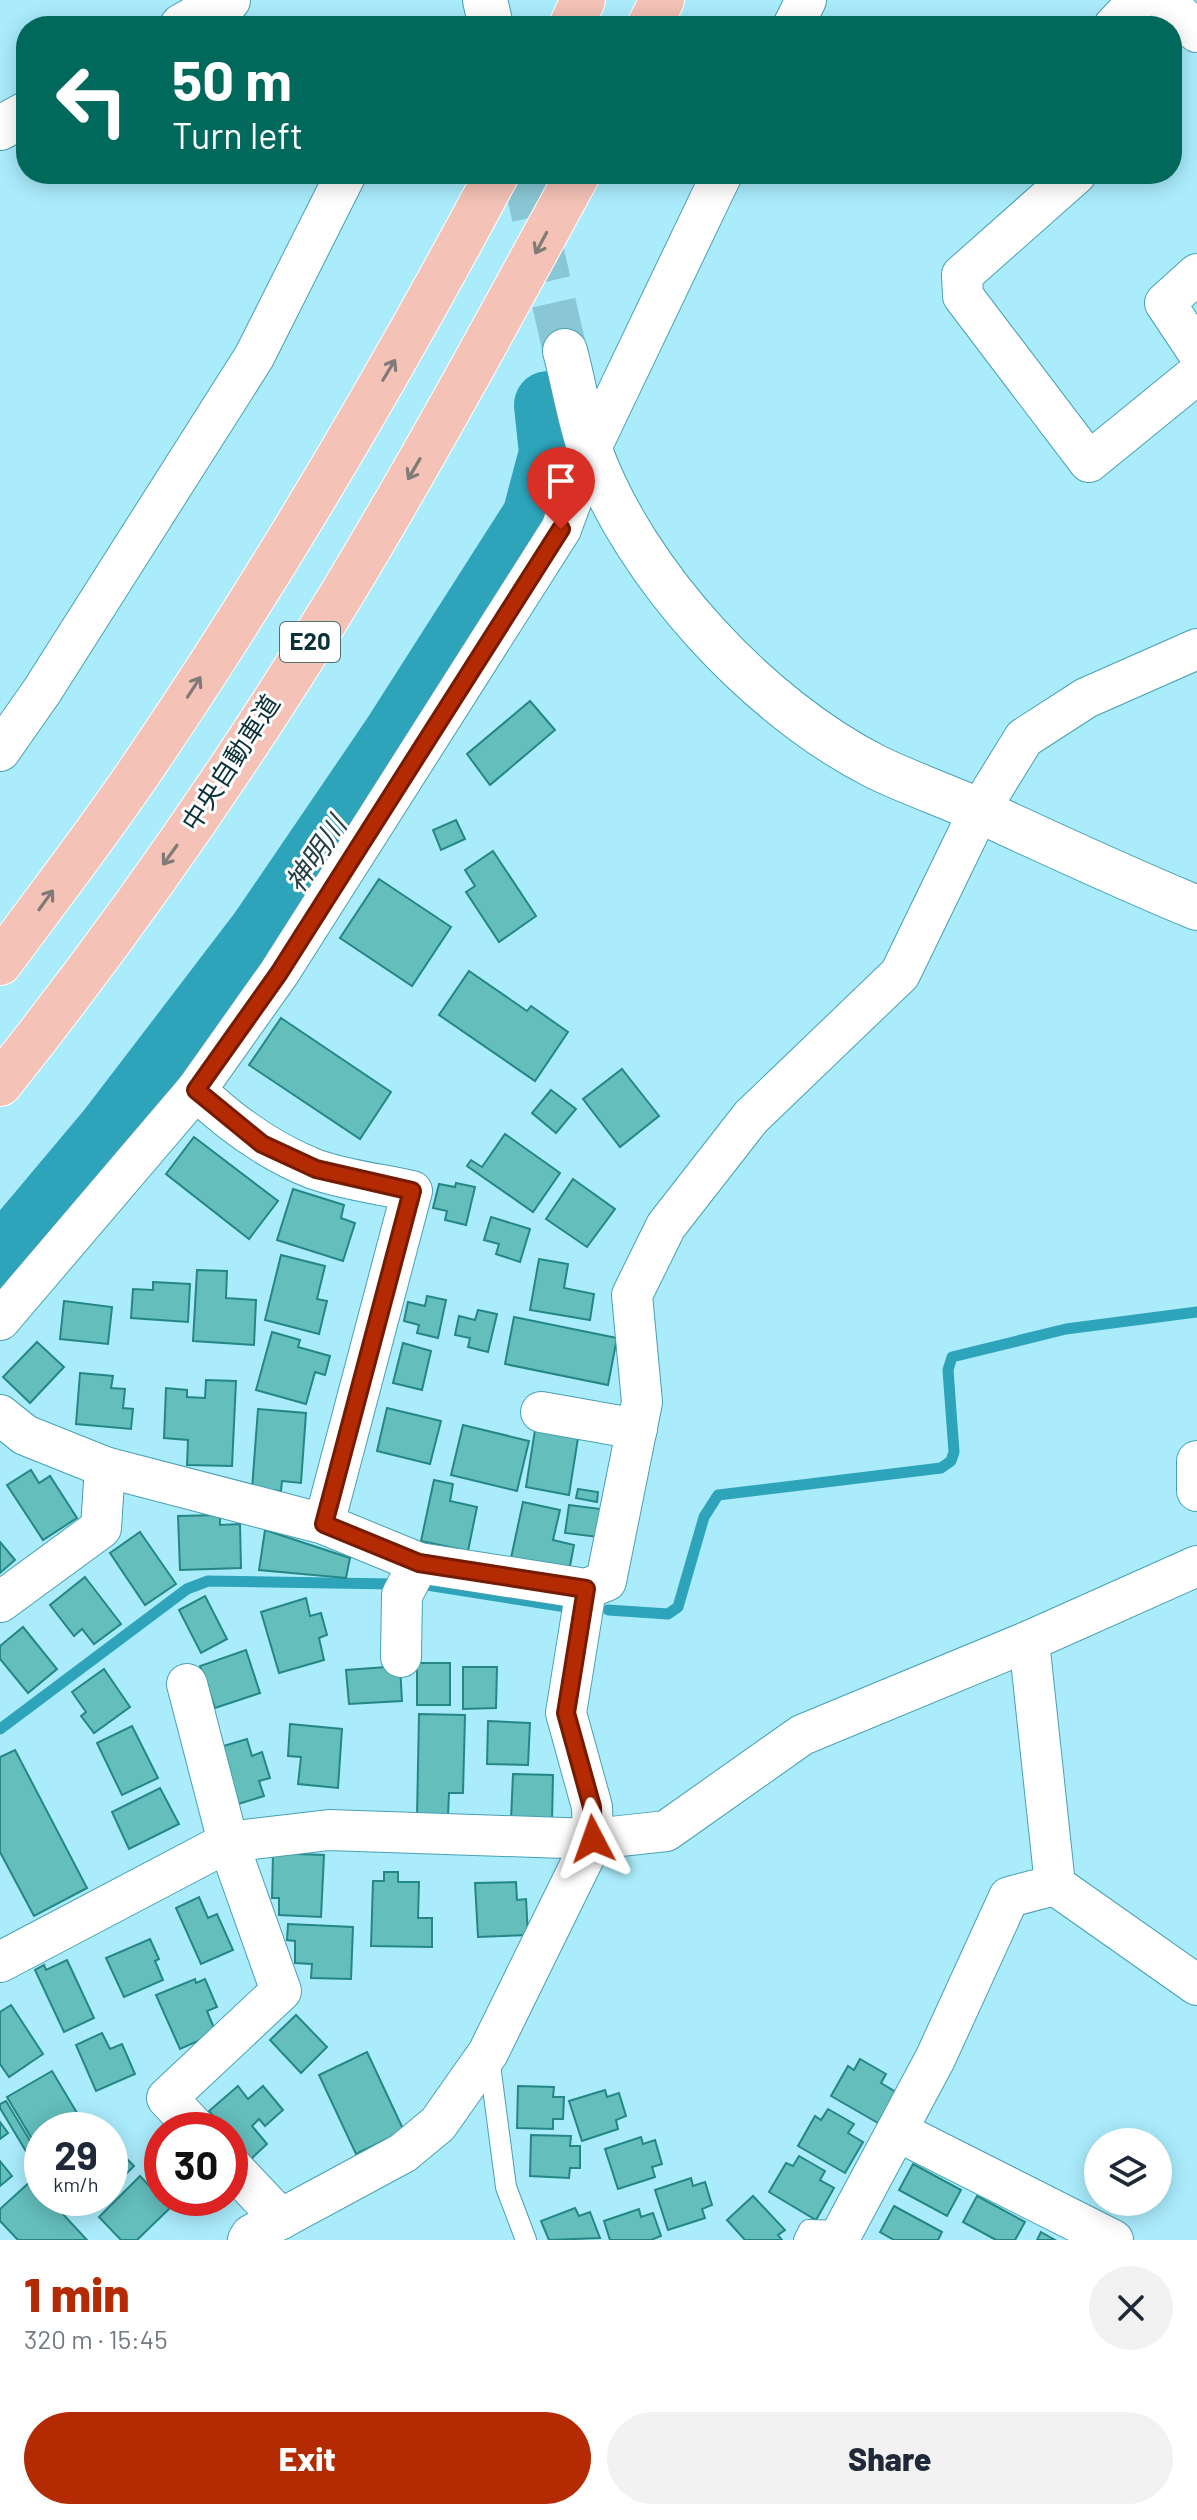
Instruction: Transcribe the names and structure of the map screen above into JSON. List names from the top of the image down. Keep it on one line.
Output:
{"streets":{"highway":["E20","中央自動車道"]},"water":["神明川"],"page":{"turn":["50 m","Turn left"],"speed":"29 km/h","limit":"30","heading":["1 min","320 m · 15:45"],"buttons":["Exit","Share"]}}
